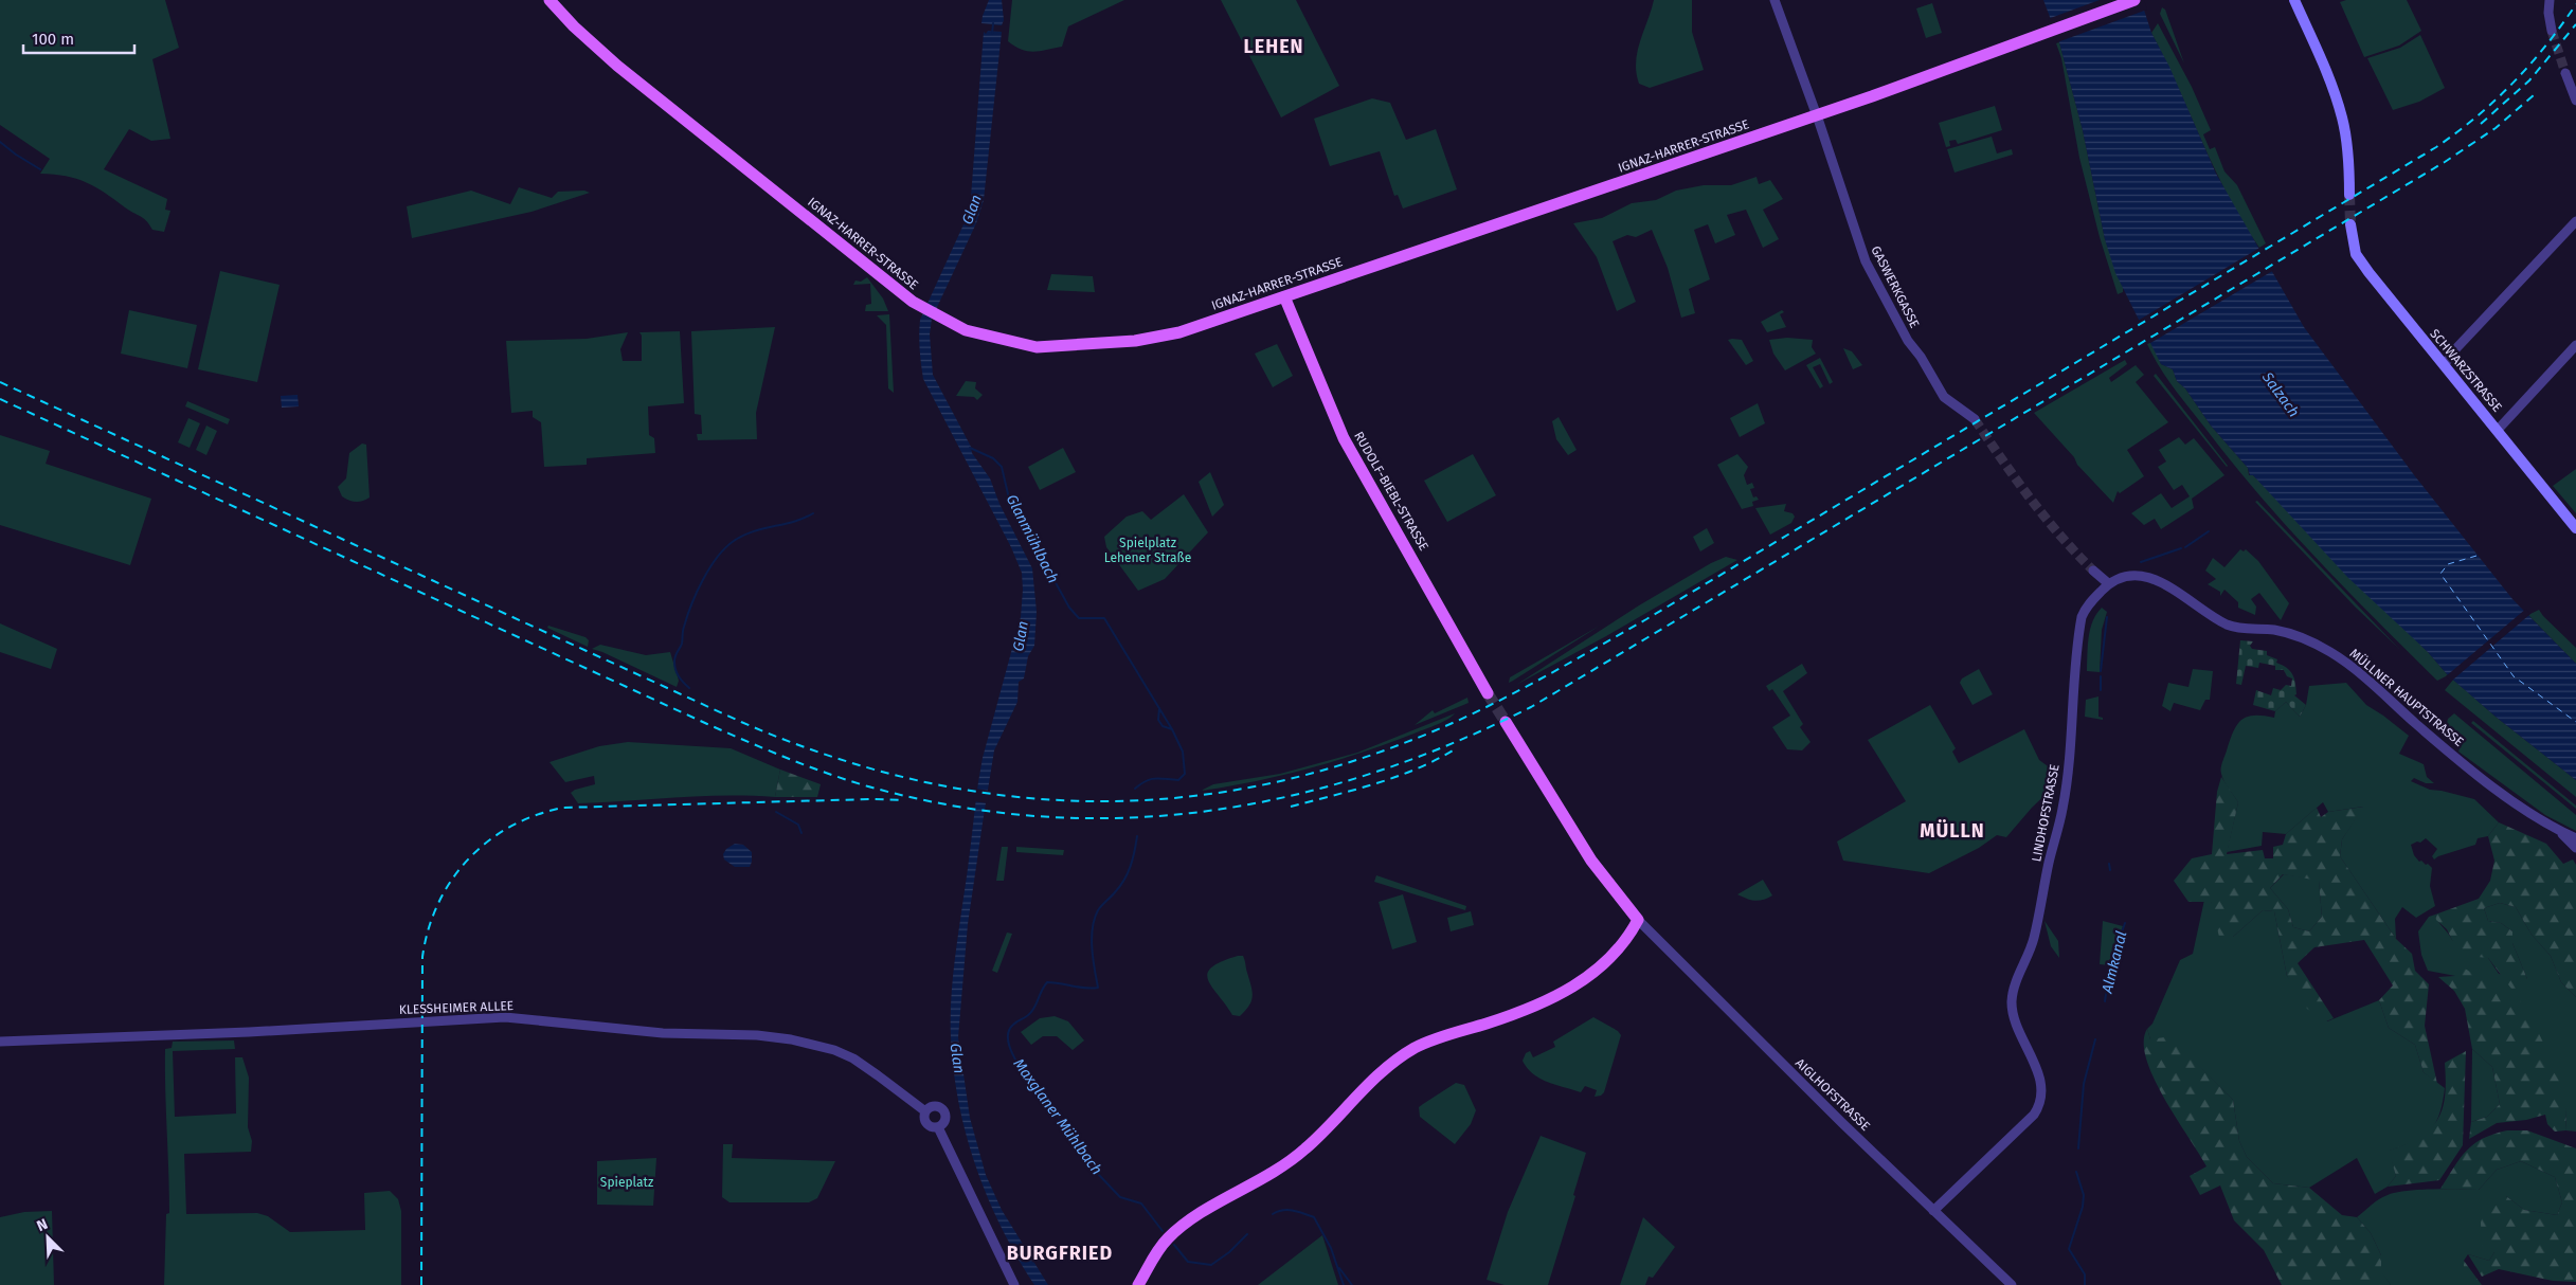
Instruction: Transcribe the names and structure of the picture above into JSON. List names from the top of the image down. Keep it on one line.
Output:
{"streets":{"main road":["IGNAZ-HARRER-STRASSE","SCHWARZSTRASSE","RUDOLF-BIEBL-STRASSE"],"street":["GASWERKGASSE","MÜLLNER HAUPTSTRASSE","LINDHOFSTRASSE","KLESSHEIMER ALLEE","AIGLHOFSTRASSE"]},"crossings":[["IGNAZ-HARRER-STRASSE","GASWERKGASSE"],["IGNAZ-HARRER-STRASSE","RUDOLF-BIEBL-STRASSE"],["MÜLLNER HAUPTSTRASSE","LINDHOFSTRASSE"],["LINDHOFSTRASSE","AIGLHOFSTRASSE"]],"districts":["LEHEN","MÜLLN","BURGFRIED"],"water":["Glan","Salzach","Glanmühlbach","Almkanal","Maxglaner Mühlbach"],"parks":["Spielplatz Lehener Straße","Spieplatz"],"scale_bar":"100 m","north":"top left"}
